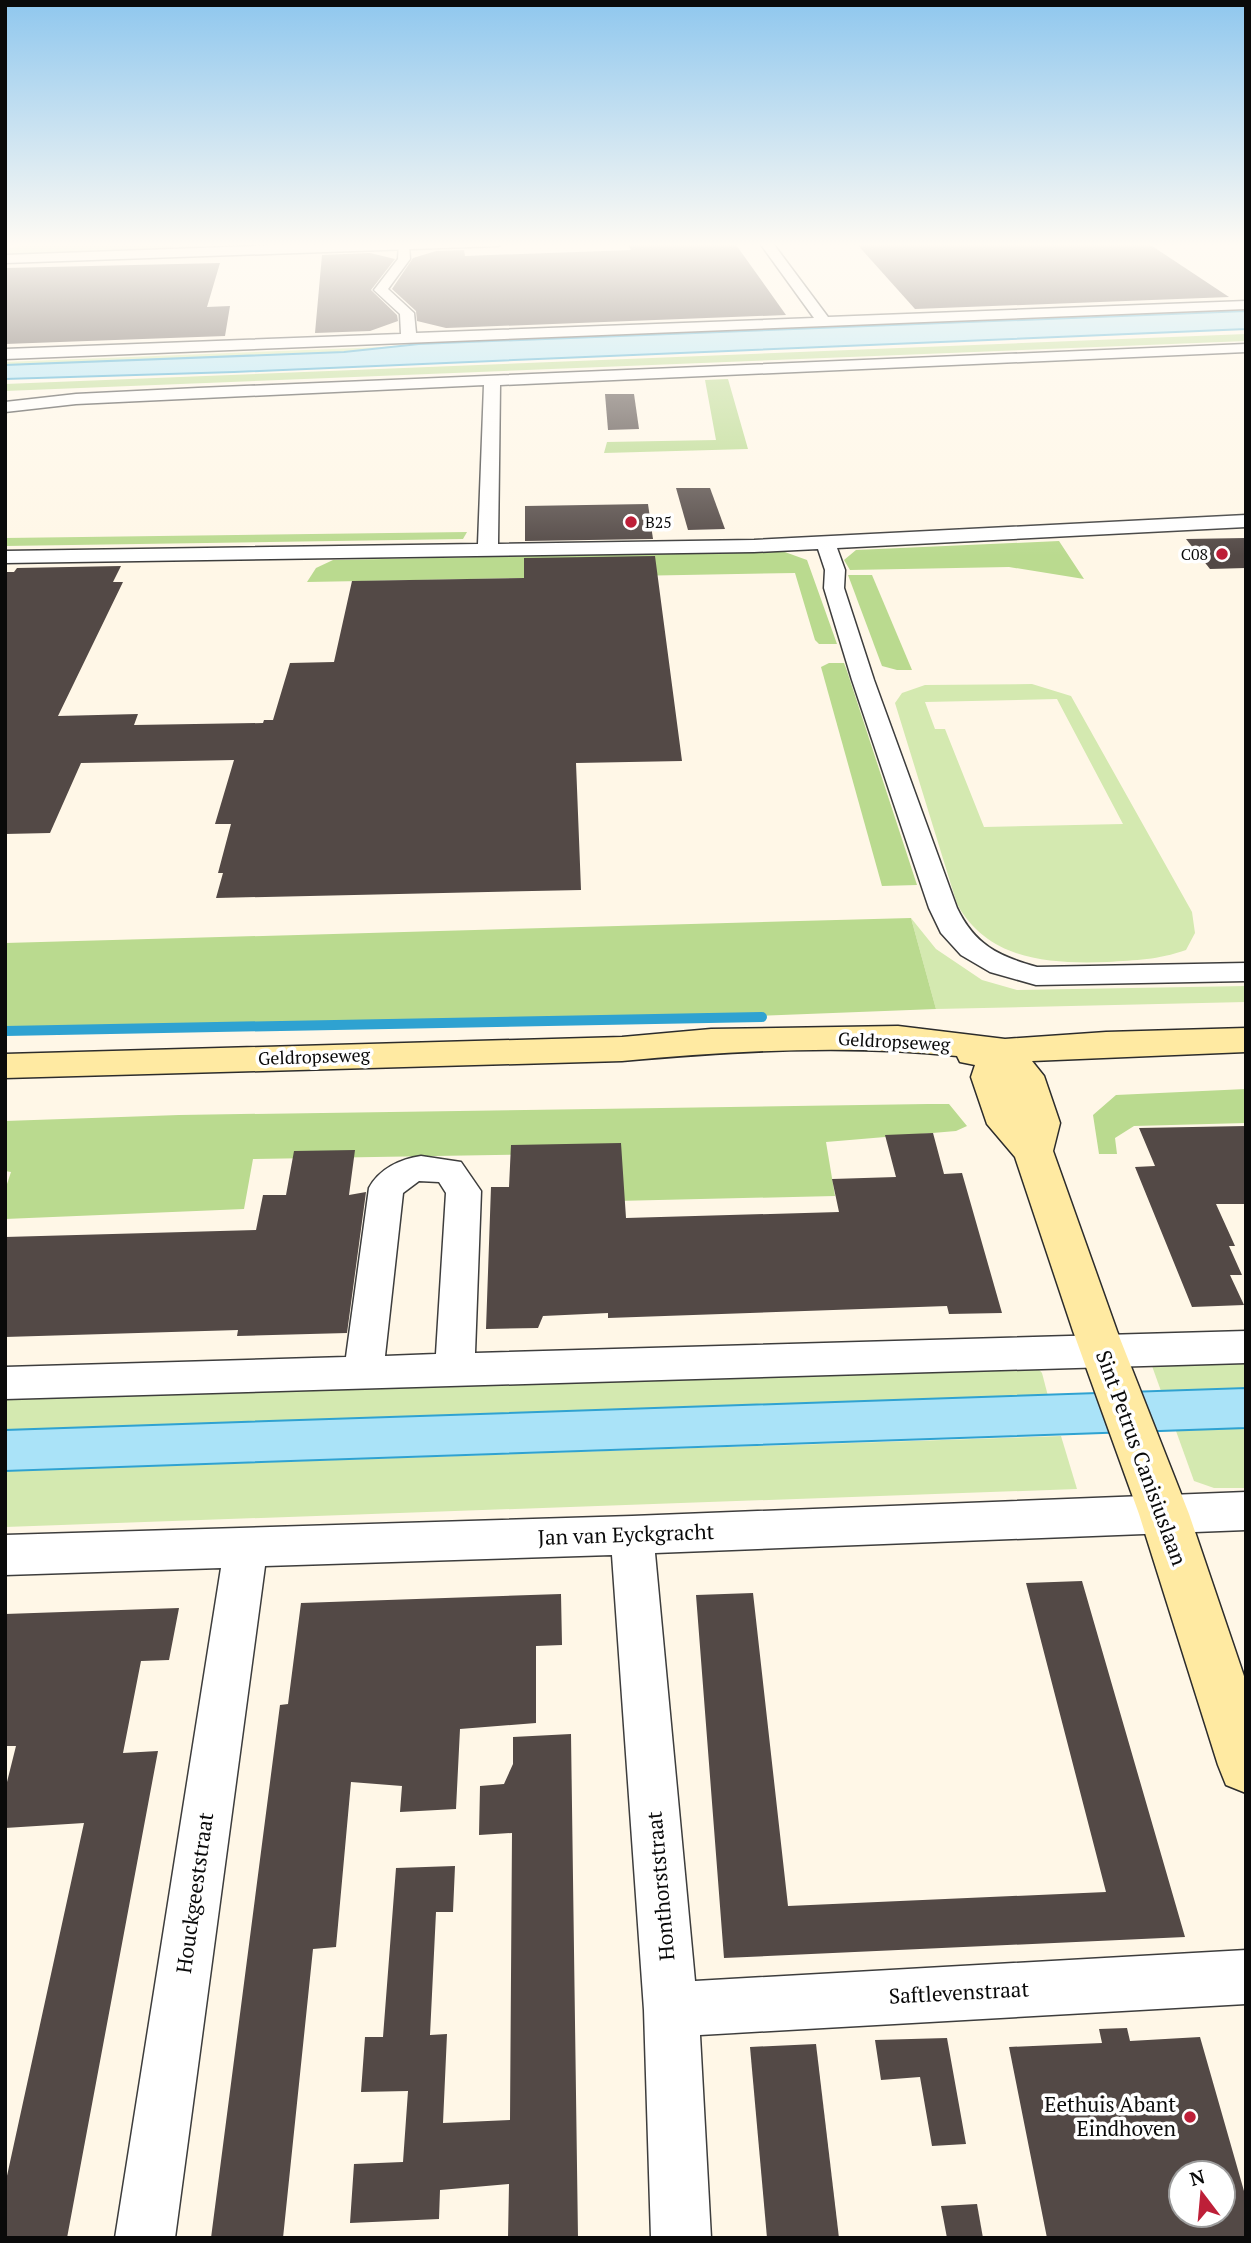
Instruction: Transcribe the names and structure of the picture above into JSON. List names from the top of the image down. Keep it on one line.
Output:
{"streets":{"main road":["Geldropseweg","Sint Petrus Canisiuslaan"],"street":["Jan van Eyckgracht","Honthorststraat","Houckgeeststraat","Saftlevenstraat"]},"crossings":[["Geldropseweg","Sint Petrus Canisiuslaan"],["Sint Petrus Canisiuslaan","Jan van Eyckgracht"],["Jan van Eyckgracht","Honthorststraat"],["Jan van Eyckgracht","Houckgeeststraat"],["Honthorststraat","Saftlevenstraat"]],"places":["B25","C08","Eethuis Abant Eindhoven"],"north":"top"}
